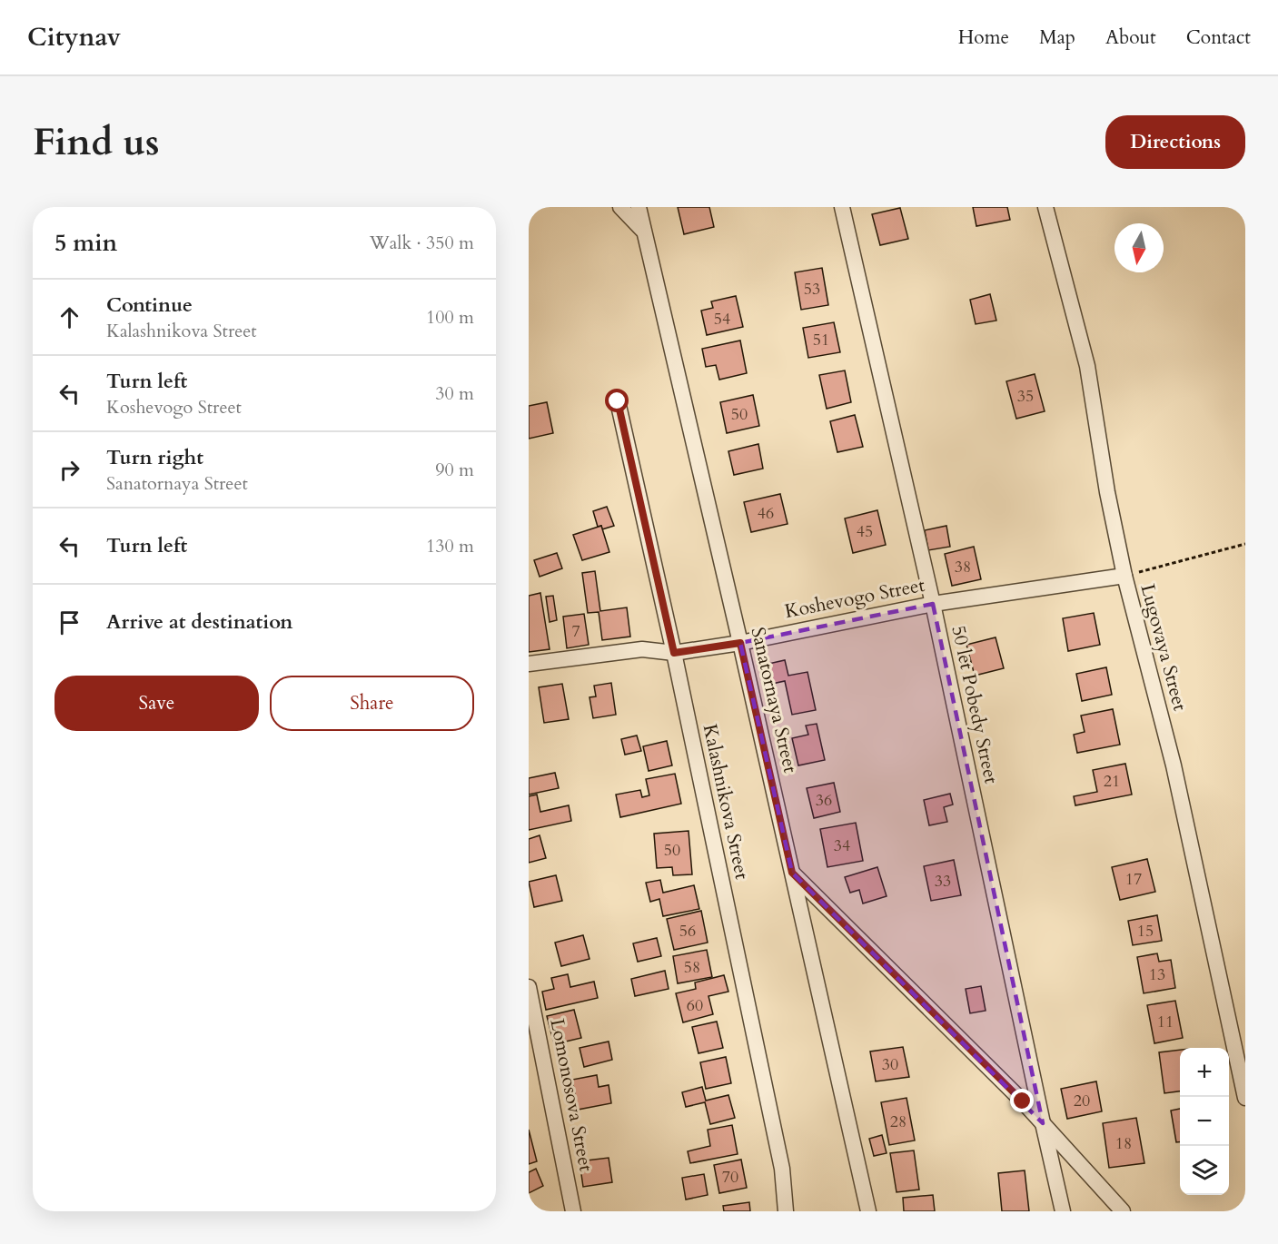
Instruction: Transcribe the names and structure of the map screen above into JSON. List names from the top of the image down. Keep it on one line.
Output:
{"streets":{"street":["Koshevogo Street","Lugovaya Street","Sanatornaya Street","50 let Pobedy Street","Kalashnikova Street","Lomonosova Street"]},"crossings":[["Koshevogo Street","Lugovaya Street"],["Koshevogo Street","Sanatornaya Street"],["Koshevogo Street","50 let Pobedy Street"],["Koshevogo Street","Kalashnikova Street"]],"house_numbers":["53","54","51","35","50","46","45","38","7","21","36","34","50","17","33","56","15","58","13","60","11","30","20","28","18","70"],"north":"bottom","page":{"header":"Citynav","nav":["Home","Map","About","Contact"],"buttons":["Directions",["Save","Share"]],"title":"Find us","heading":["5 min","Walk · 350 m"],"list":[["Continue","Kalashnikova Street","100 m"],["Turn left","Koshevogo Street","30 m"],["Turn right","Sanatornaya Street","90 m"],["Turn left","130 m"],"Arrive at destination"],"map_buttons":["+","−"]}}
